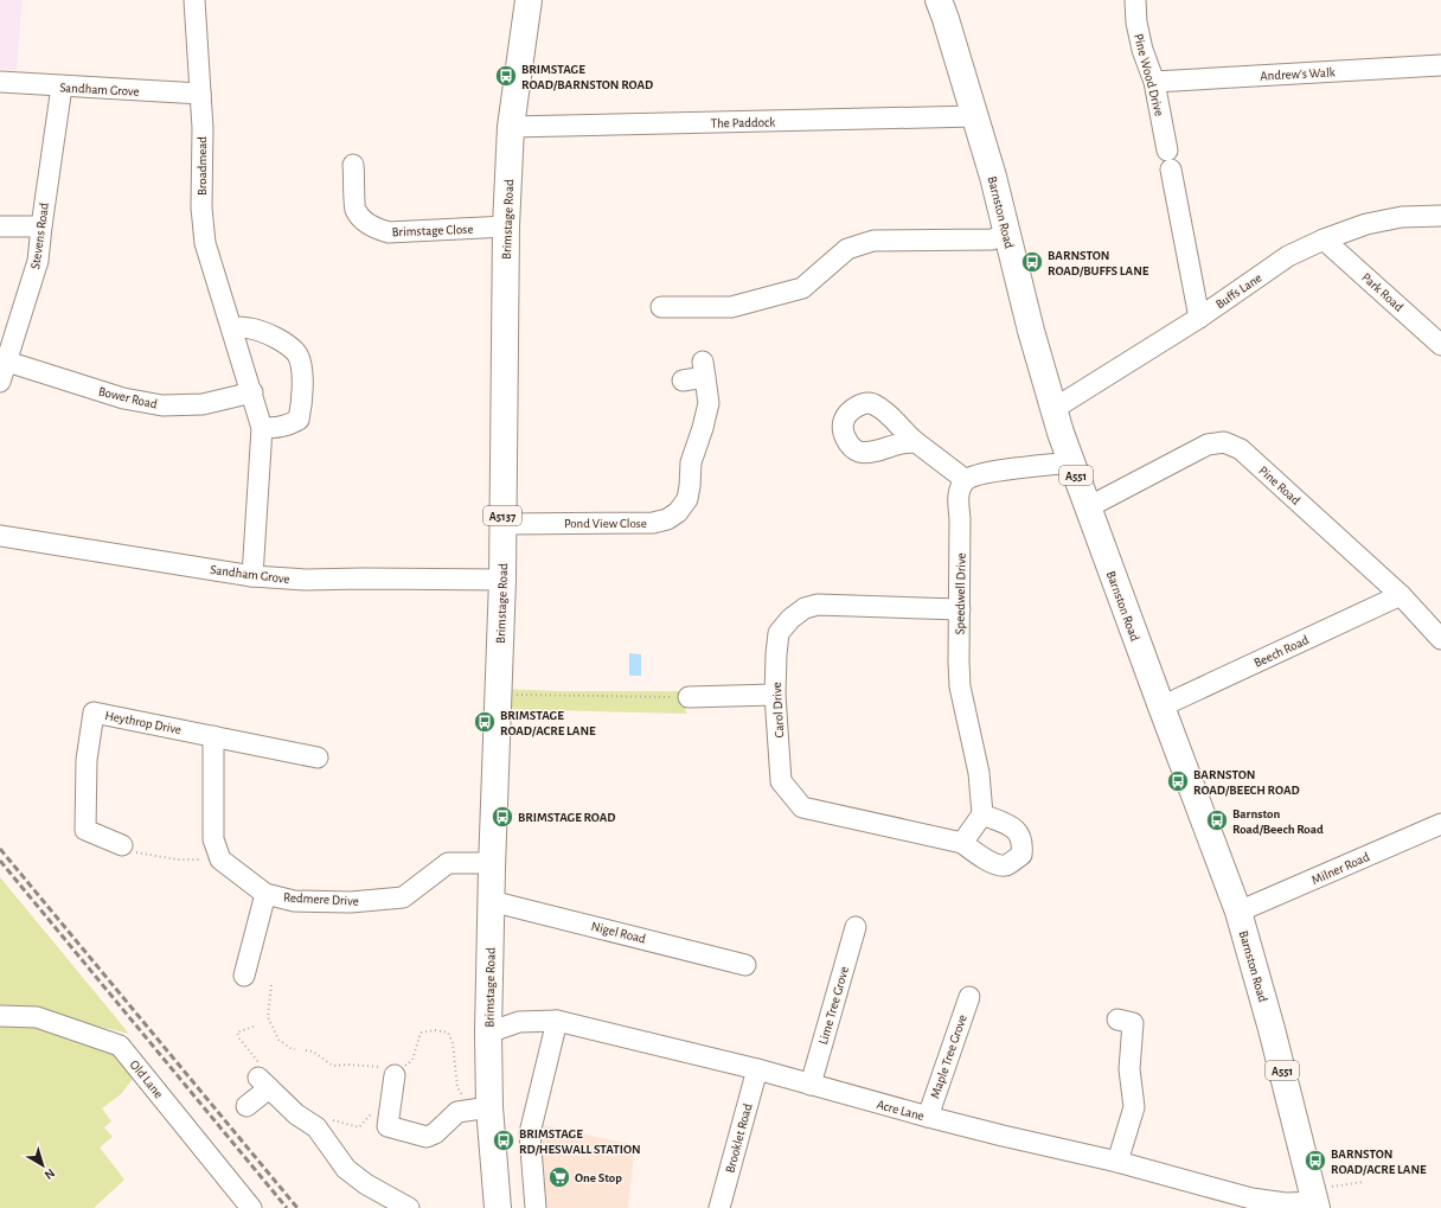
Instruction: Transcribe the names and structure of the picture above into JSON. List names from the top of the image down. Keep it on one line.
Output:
{"streets":{"main road":["Barnston Road","Brimstage Road","A551","A5137"],"street":["Andrew's Walk","Pine Wood Drive","Sandham Grove","The Paddock","Broadmead","Brimstage Close","Stevens Road","Buffs Lane","Park Road","Bower Road","Pine Road","Pond View Close","Speedwell Drive","Beech Road","Carol Drive","Heythrop Drive","Milner Road","Redmere Drive","Nigel Road","Lime Tree Grove","Maple Tree Grove","Old Lane","Acre Lane","Brooklet Road"]},"crossings":[["Andrew's Walk","Pine Wood Drive"],["Pine Wood Drive","Buffs Lane"],["Sandham Grove","Broadmead"],["Sandham Grove","Brimstage Road"],["Sandham Grove","Stevens Road"],["The Paddock","Barnston Road"],["The Paddock","Brimstage Road"],["Broadmead","Bower Road"],["Barnston Road","Buffs Lane"],["Barnston Road","Pine Road"],["Barnston Road","Beech Road"],["Barnston Road","Milner Road"],["Barnston Road","Acre Lane"],["Brimstage Road","Brimstage Close"],["Brimstage Road","Pond View Close"],["Brimstage Road","Redmere Drive"],["Brimstage Road","Nigel Road"],["Brimstage Road","Acre Lane"],["Stevens Road","Bower Road"],["Buffs Lane","Park Road"],["Pine Road","Beech Road"],["Speedwell Drive","Carol Drive"],["Lime Tree Grove","Acre Lane"],["Maple Tree Grove","Acre Lane"],["Acre Lane","Brooklet Road"]],"places":{"bus stop":["BRIMSTAGE ROAD/BARNSTON ROAD","BARNSTON ROAD/BUFFS LANE","BRIMSTAGE ROAD/ACRE LANE","BARNSTON ROAD/BEECH ROAD","BRIMSTAGE ROAD","Barnston Road/Beech Road","BRIMSTAGE RD/HESWALL STATION","BARNSTON ROAD/ACRE LANE"],"supermarket":["One Stop"]},"north":"bottom right"}
